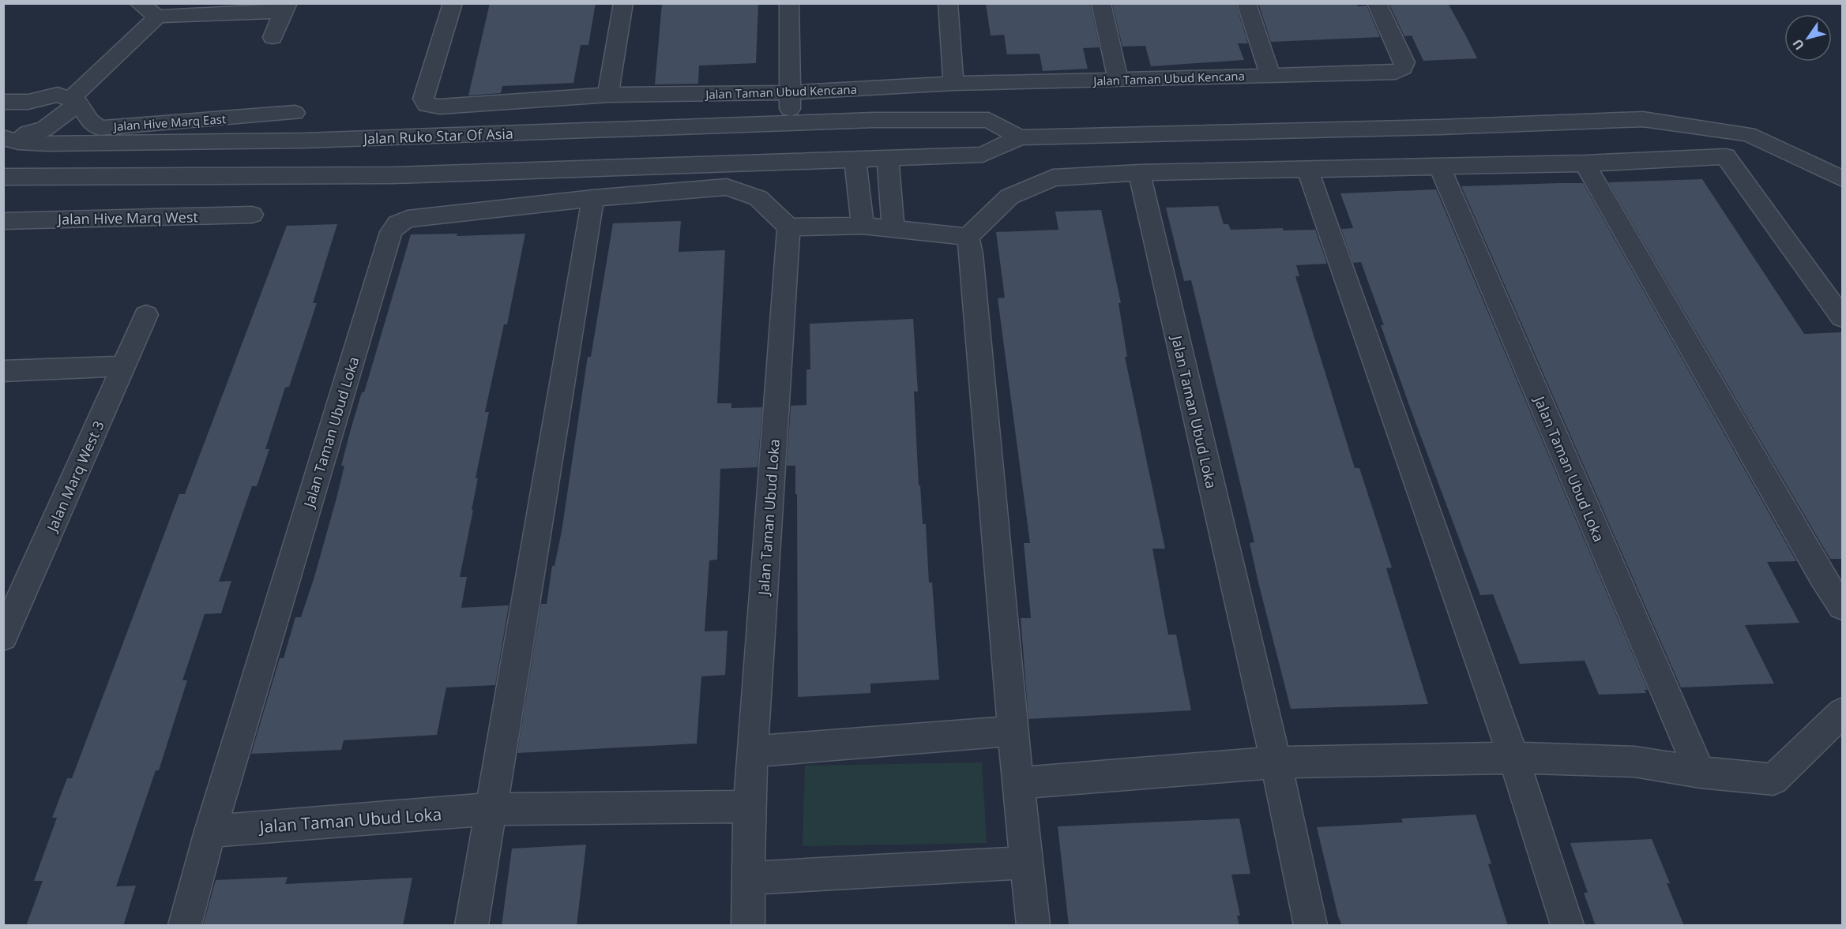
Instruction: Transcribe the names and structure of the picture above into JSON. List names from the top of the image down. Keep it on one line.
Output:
{"streets":{"street":["Jalan Taman Ubud Kencana","Jalan Hive Marq East","Jalan Ruko Star Of Asia","Jalan Hive Marq West","Jalan Taman Ubud Loka","Jalan Marq West 3"]},"north":"bottom left"}
